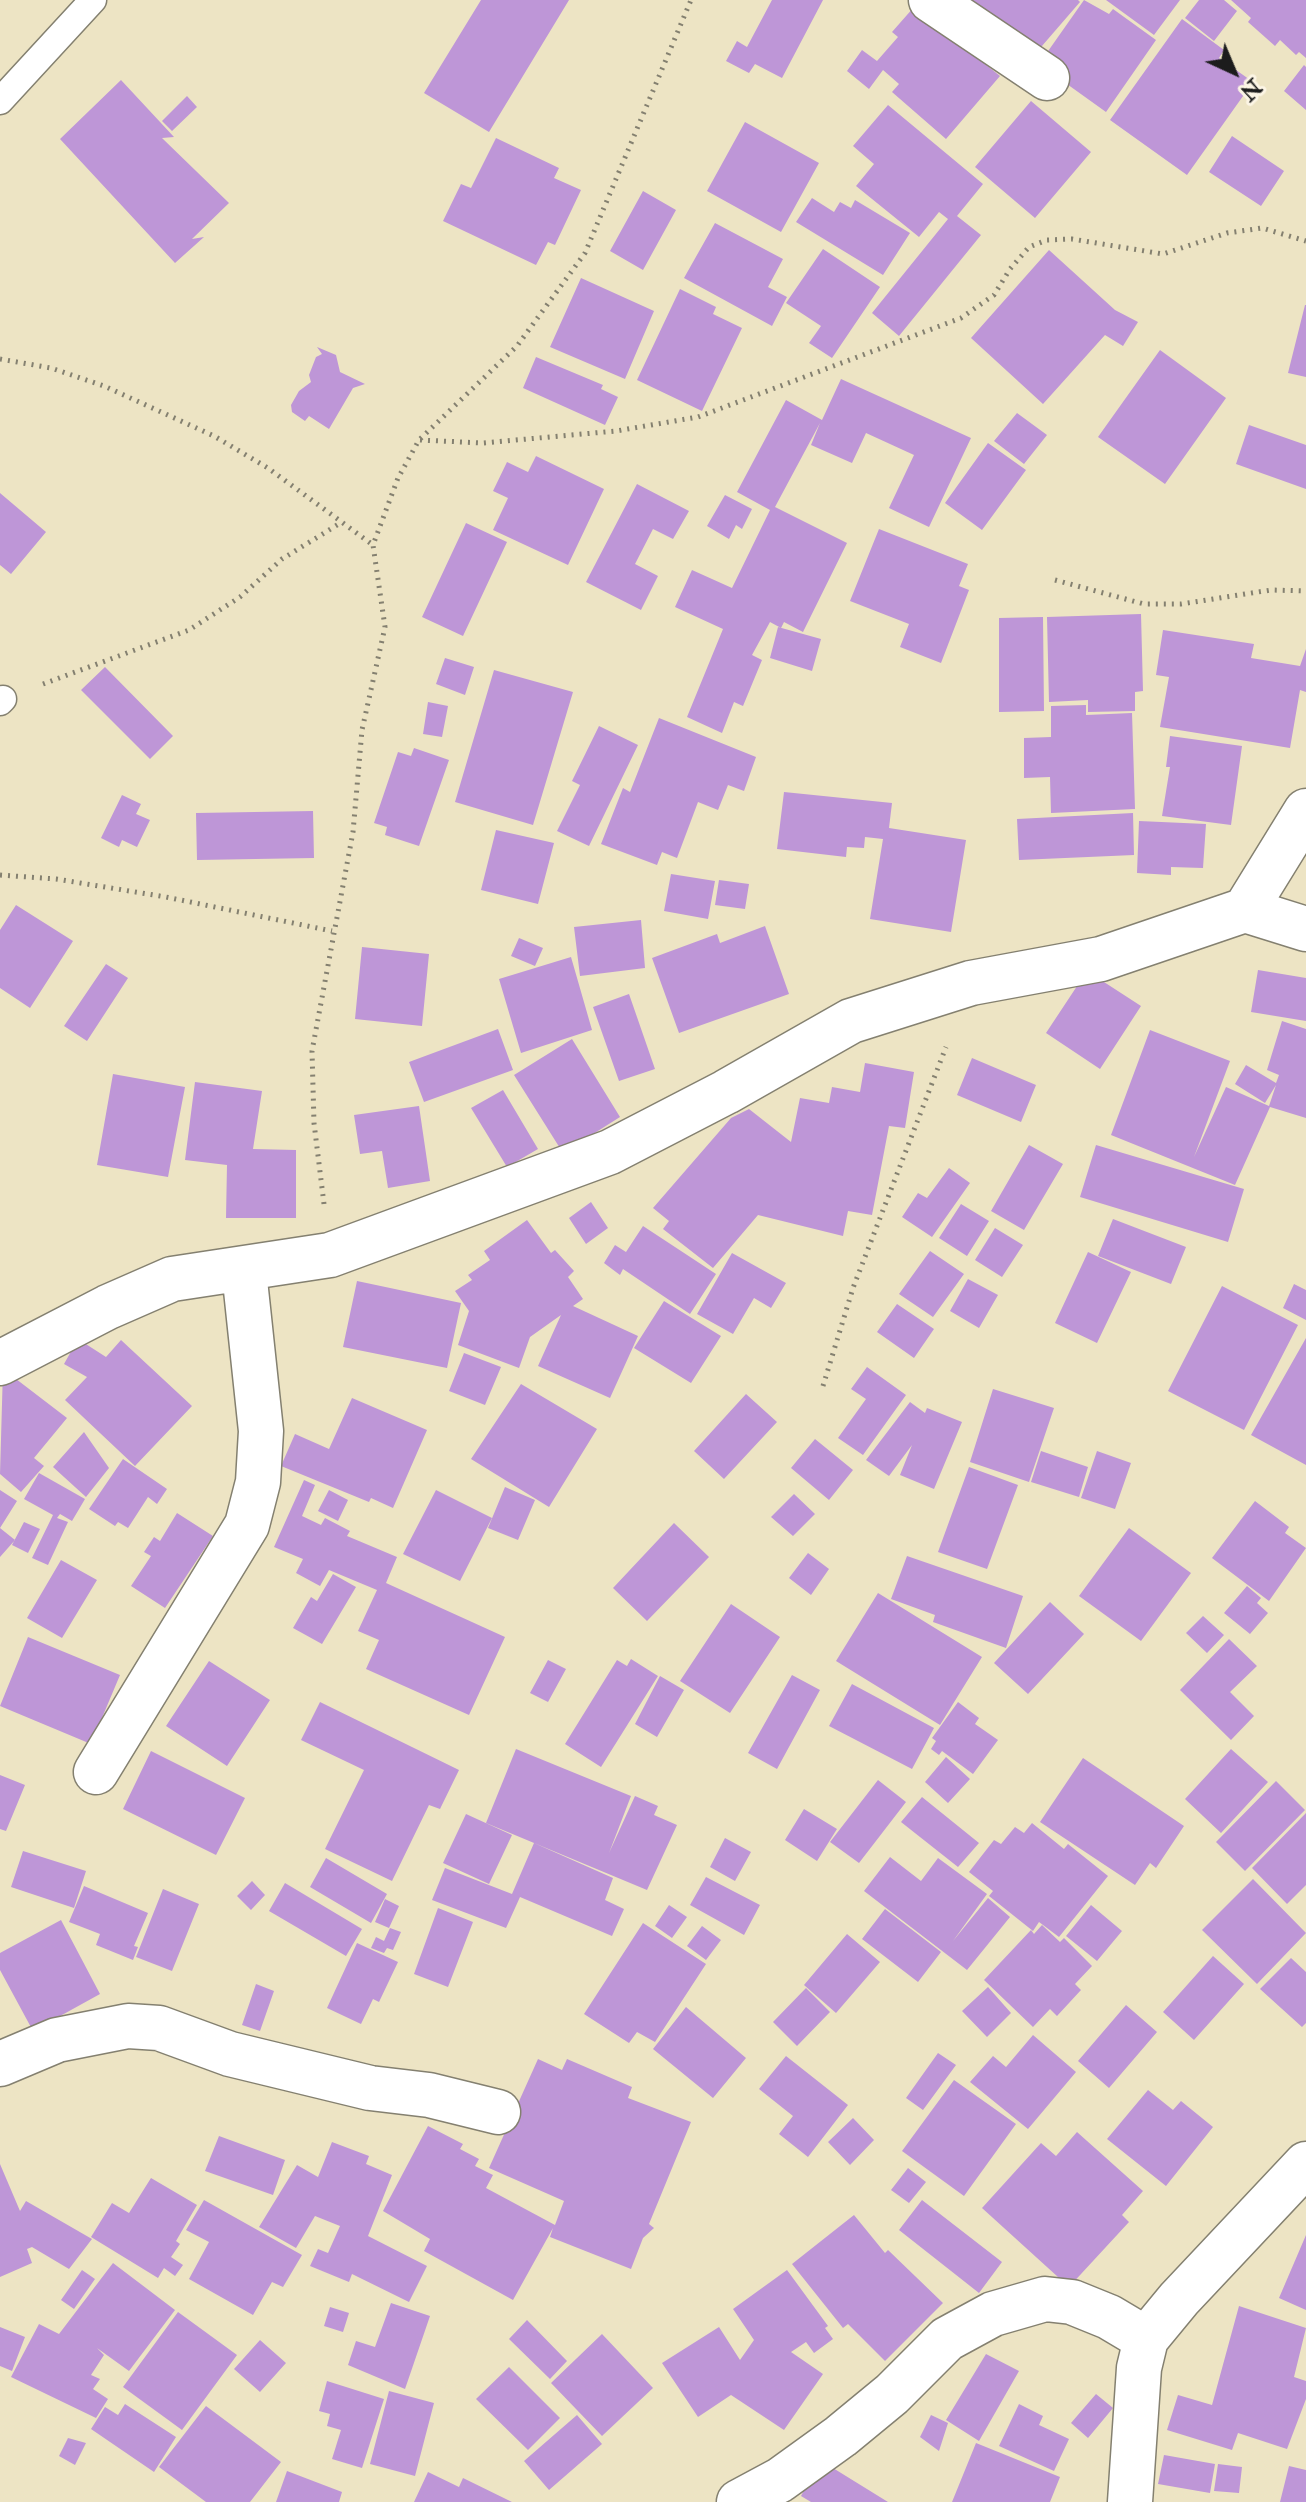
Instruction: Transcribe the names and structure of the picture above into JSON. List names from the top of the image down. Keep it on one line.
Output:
{"north":"bottom right"}
